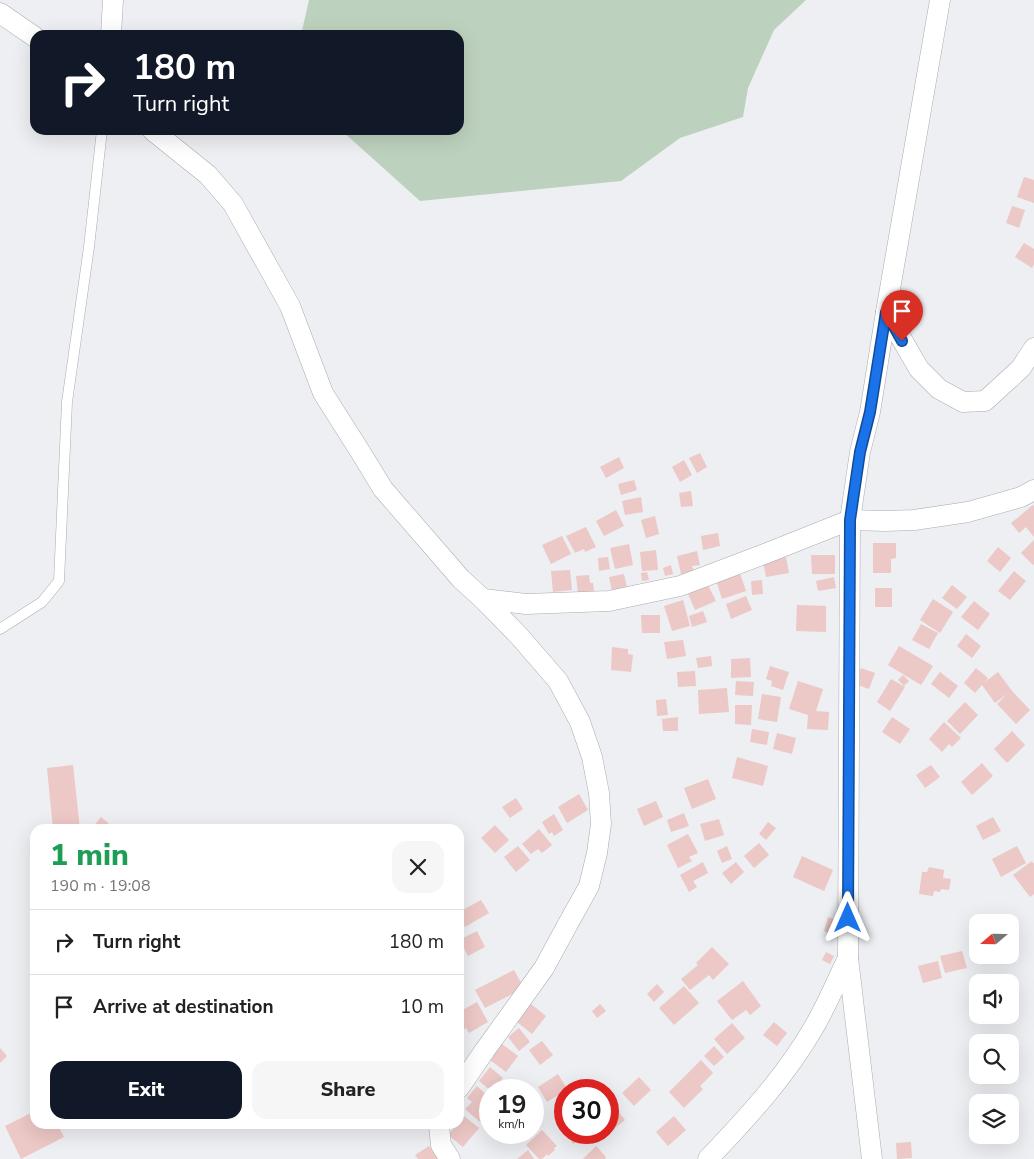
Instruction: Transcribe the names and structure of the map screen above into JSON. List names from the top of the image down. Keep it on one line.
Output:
{"north":"left","page":{"turn":["180 m","Turn right"],"heading":["1 min","190 m · 19:08"],"list":[{"name":"Turn right","value":"180 m"},{"name":"Arrive at destination","value":"10 m"}],"buttons":["Exit","Share"],"speed":"19 km/h","limit":"30"}}
